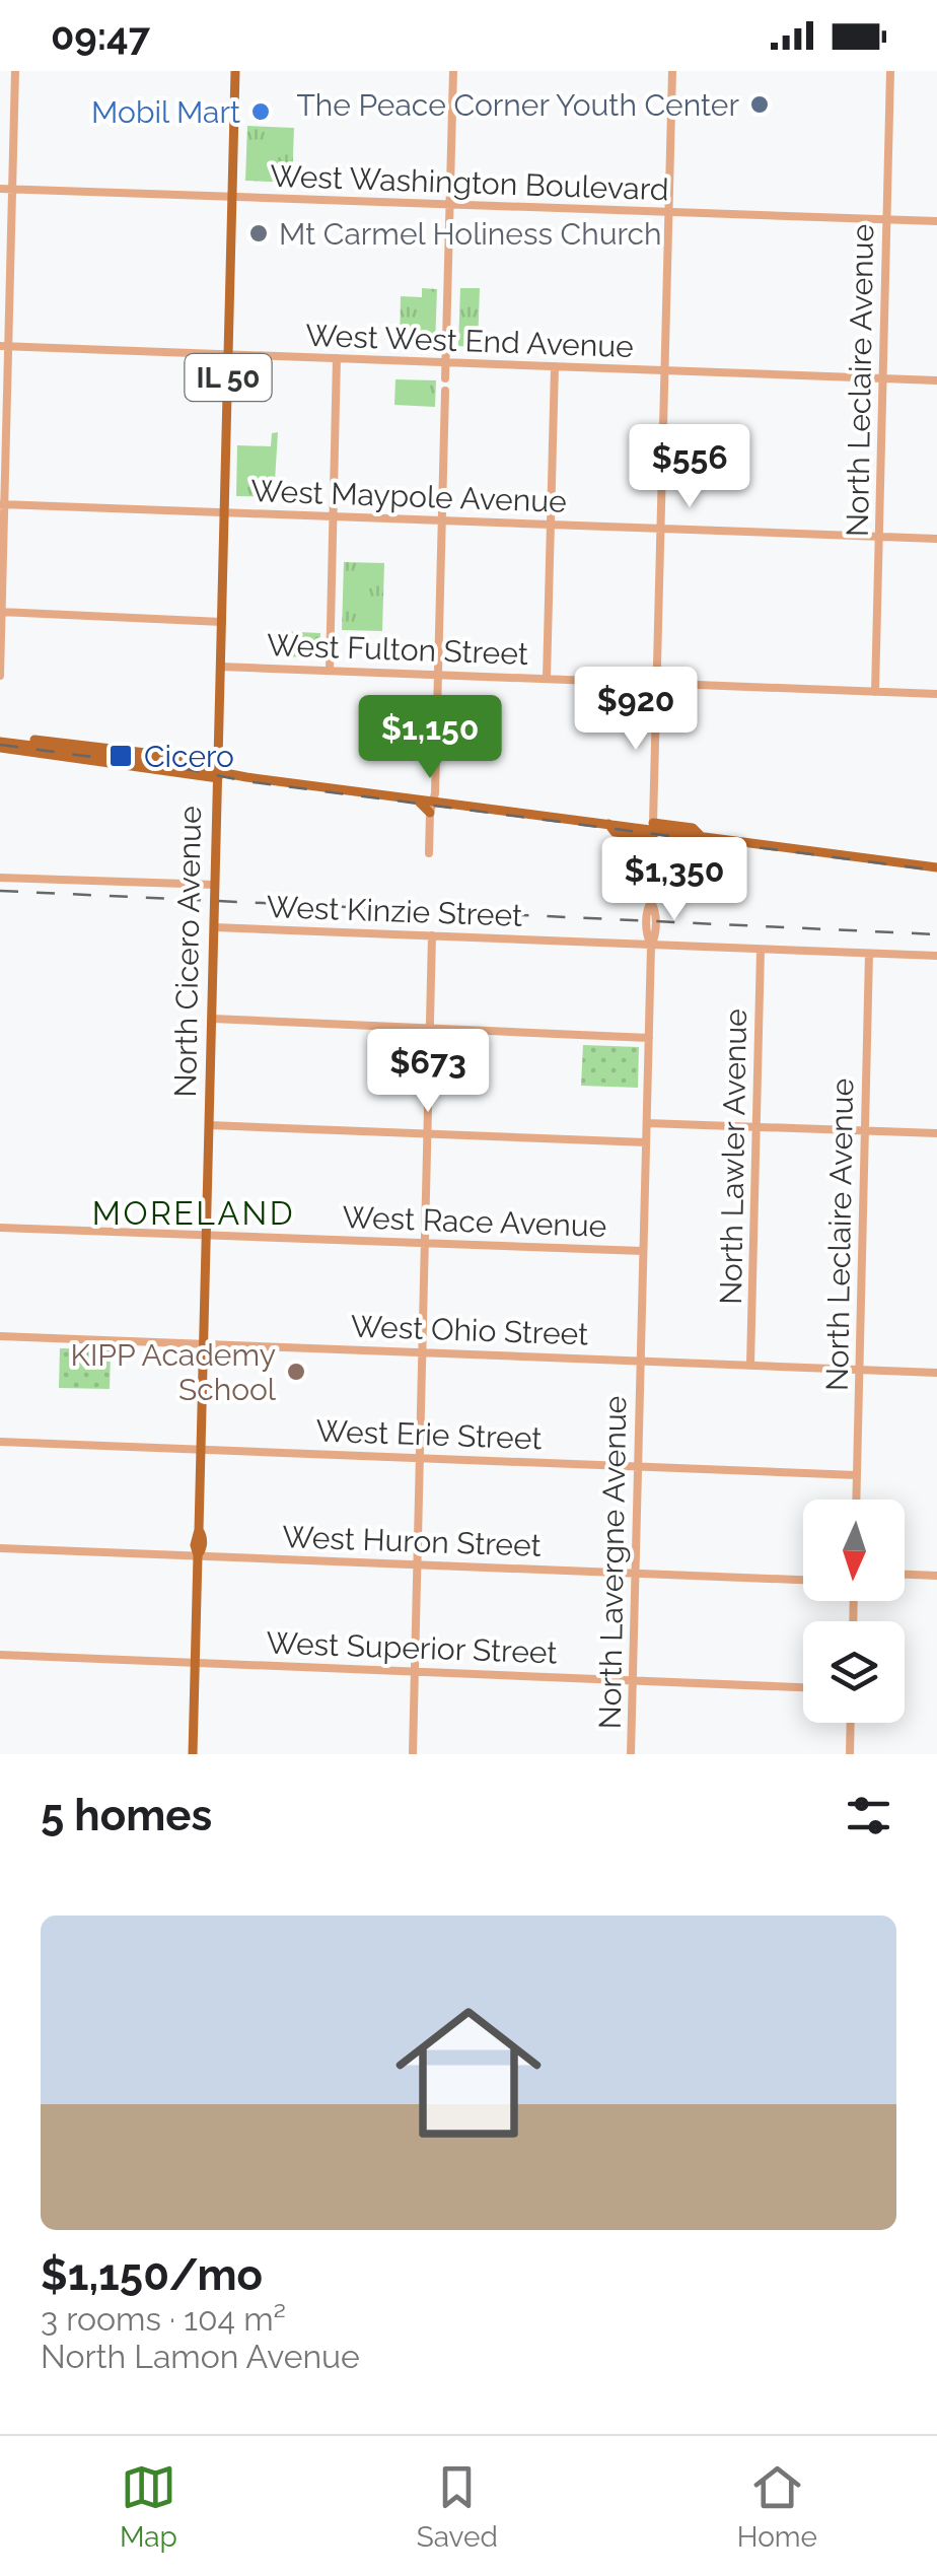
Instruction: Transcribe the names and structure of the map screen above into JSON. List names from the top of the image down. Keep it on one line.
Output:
{"streets":{"main road":["IL 50","North Cicero Avenue"],"street":["West Washington Boulevard","West West End Avenue","North Leclaire Avenue","West Maypole Avenue","West Fulton Street","West Kinzie Street","North Lawler Avenue","West Race Avenue","West Ohio Street","West Erie Street","West Huron Street","North Lavergne Avenue","West Superior Street"]},"crossings":[["West Washington Boulevard","North Leclaire Avenue"],["West Washington Boulevard","North Cicero Avenue"],["West Washington Boulevard","North Lavergne Avenue"],["West West End Avenue","North Leclaire Avenue"],["West West End Avenue","North Cicero Avenue"],["West West End Avenue","North Lavergne Avenue"],["North Leclaire Avenue","West Maypole Avenue"],["North Leclaire Avenue","West Fulton Street"],["North Leclaire Avenue","West Kinzie Street"],["North Leclaire Avenue","West Ohio Street"],["North Leclaire Avenue","West Erie Street"],["West Maypole Avenue","North Cicero Avenue"],["West Maypole Avenue","North Lavergne Avenue"],["West Fulton Street","North Cicero Avenue"],["West Fulton Street","North Lavergne Avenue"],["West Kinzie Street","North Cicero Avenue"],["West Kinzie Street","North Lawler Avenue"],["West Kinzie Street","North Lavergne Avenue"],["North Cicero Avenue","West Race Avenue"],["North Cicero Avenue","West Ohio Street"],["North Cicero Avenue","West Erie Street"],["North Cicero Avenue","West Huron Street"],["North Cicero Avenue","West Superior Street"],["North Lawler Avenue","West Ohio Street"],["West Race Avenue","North Lavergne Avenue"],["West Ohio Street","North Lavergne Avenue"],["West Erie Street","North Lavergne Avenue"],["West Huron Street","North Lavergne Avenue"],["North Lavergne Avenue","West Superior Street"]],"districts":["MORELAND"],"places":{"other":["The Peace Corner Youth Center","Mobil Mart","Mt Carmel Holiness Church","KIPP Academy School"],"transit":["Cicero"]},"north":"bottom","page":{"status":"09:47","price":["$556","$920","$1,150","$1,350","$673"],"heading":"5 homes","list":[{"name":"$1,150/mo","note":"3 rooms · 104 m² · North Lamon Avenue"}],"tabs":["Map","Saved","Home"]}}
